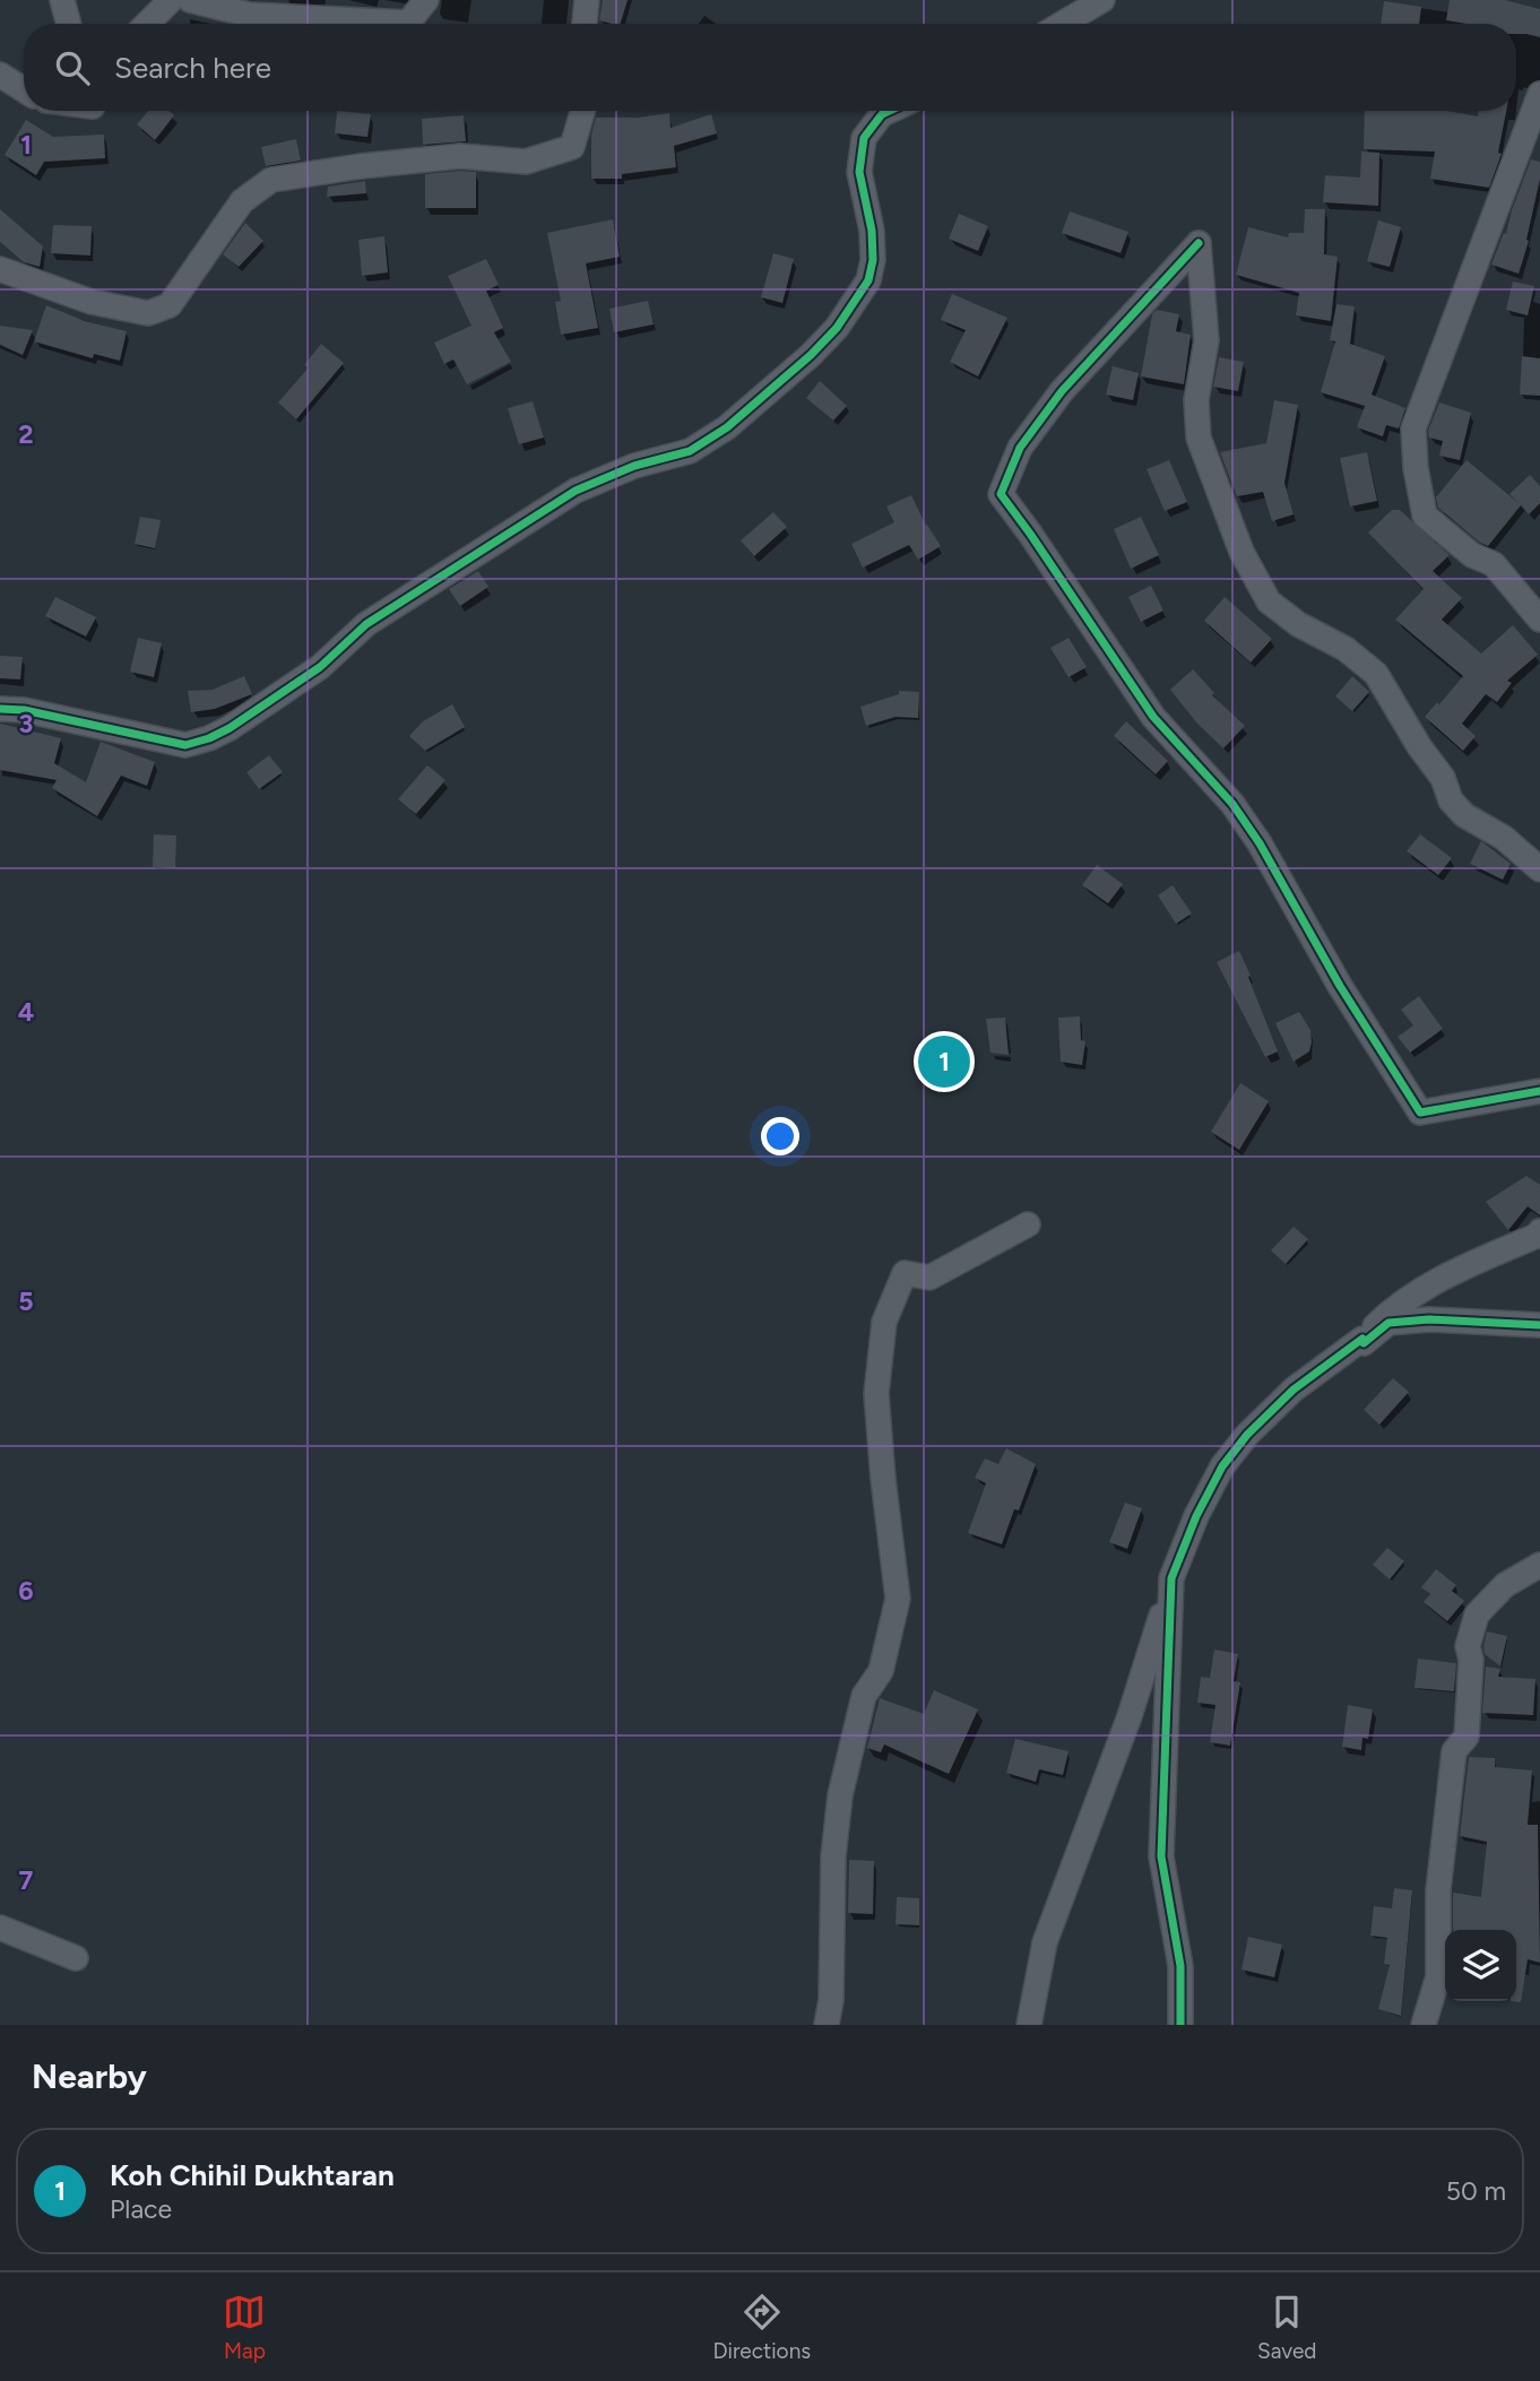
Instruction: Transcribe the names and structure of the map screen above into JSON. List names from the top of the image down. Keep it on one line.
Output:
{"page":{"search":"Search here","pins":"1","heading":"Nearby","list":[{"mark":"1","name":"Koh Chihil Dukhtaran","note":"Place","value":"50 m"}],"nav":["Map","Directions","Saved"]},"grid":{"rows":["1","2","3","4","5","6","7"]}}
